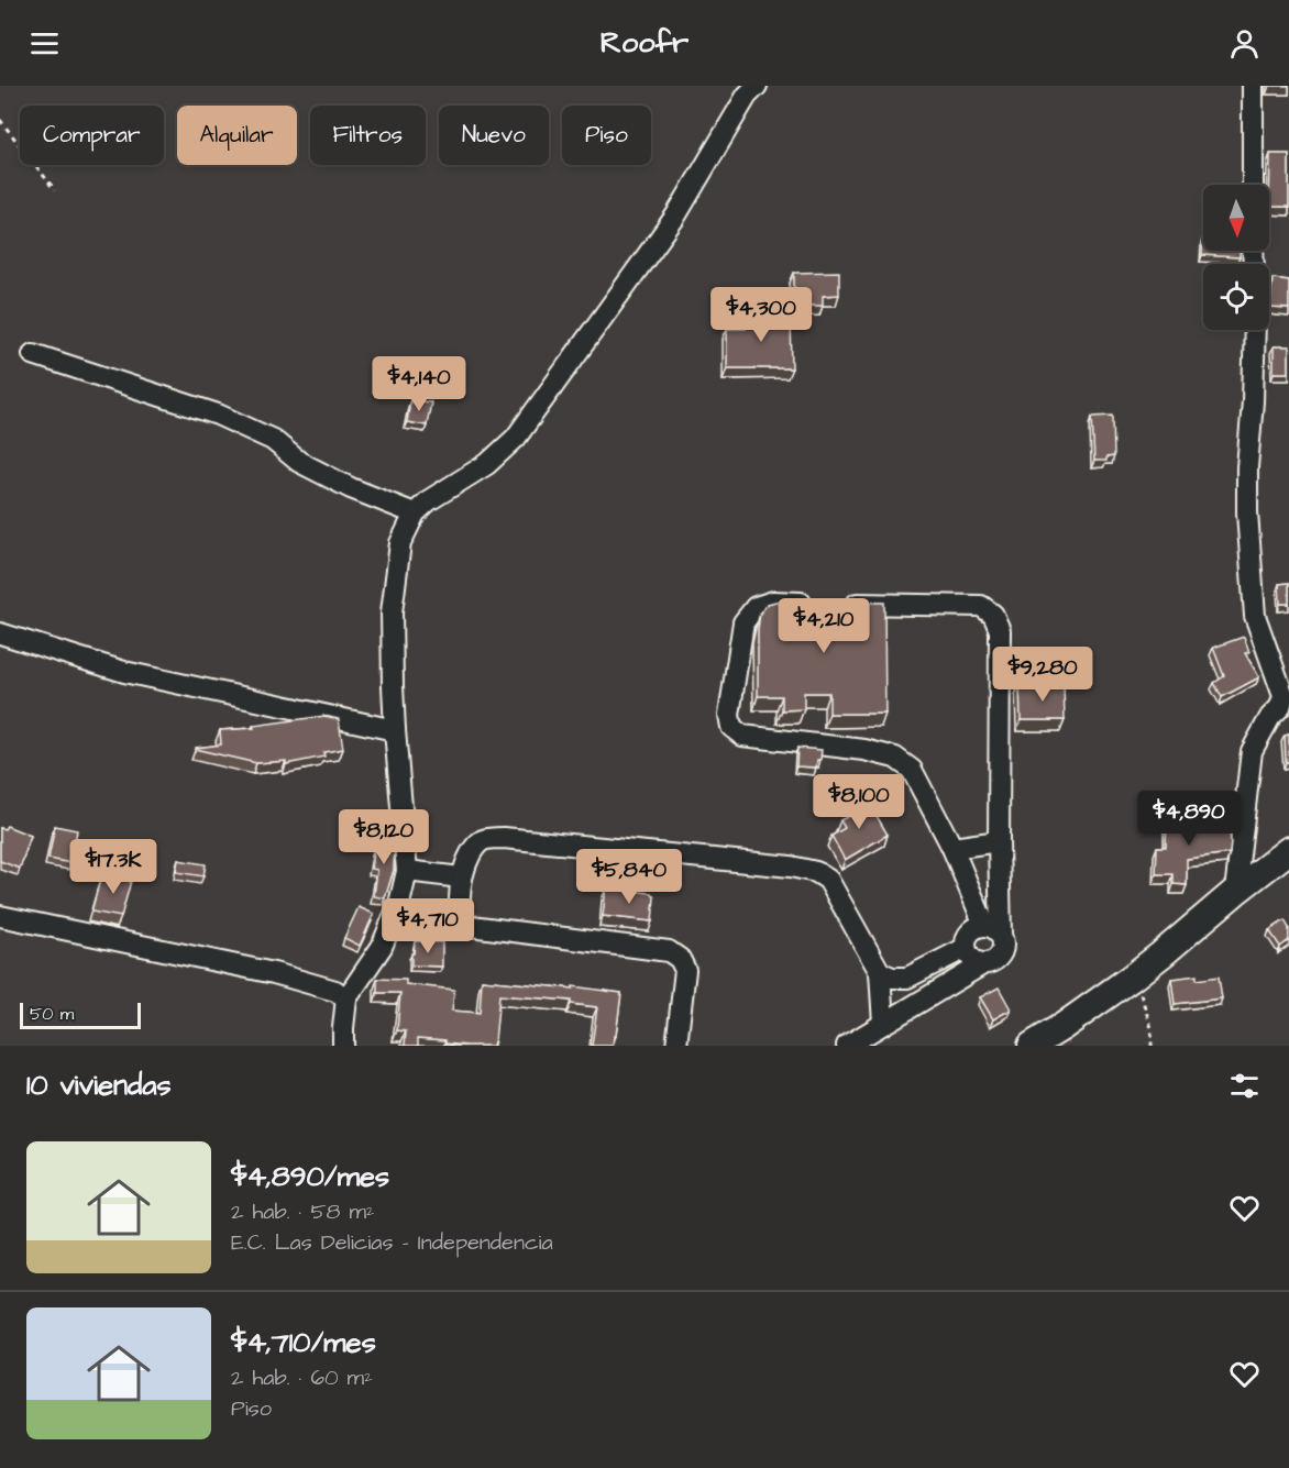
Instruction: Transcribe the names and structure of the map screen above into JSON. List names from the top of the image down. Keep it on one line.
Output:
{"scale_bar":"50 m","north":"bottom","page":{"header":"Roofr","chip":["Comprar","Alquilar","Filtros","Nuevo","Piso"],"price":["$4,300","$4,140","$4,210","$9,280","$8,100","$4,890","$8,120","$17.3K","$5,840","$4,710"],"scale":"50 m","heading":"10 viviendas","list":[{"name":"$4,890/mes","note":"2 hab. · 58 m² · E.C. Las Delicias - Independencia"},{"name":"$4,710/mes","note":"2 hab. · 60 m² · Piso"}]}}
